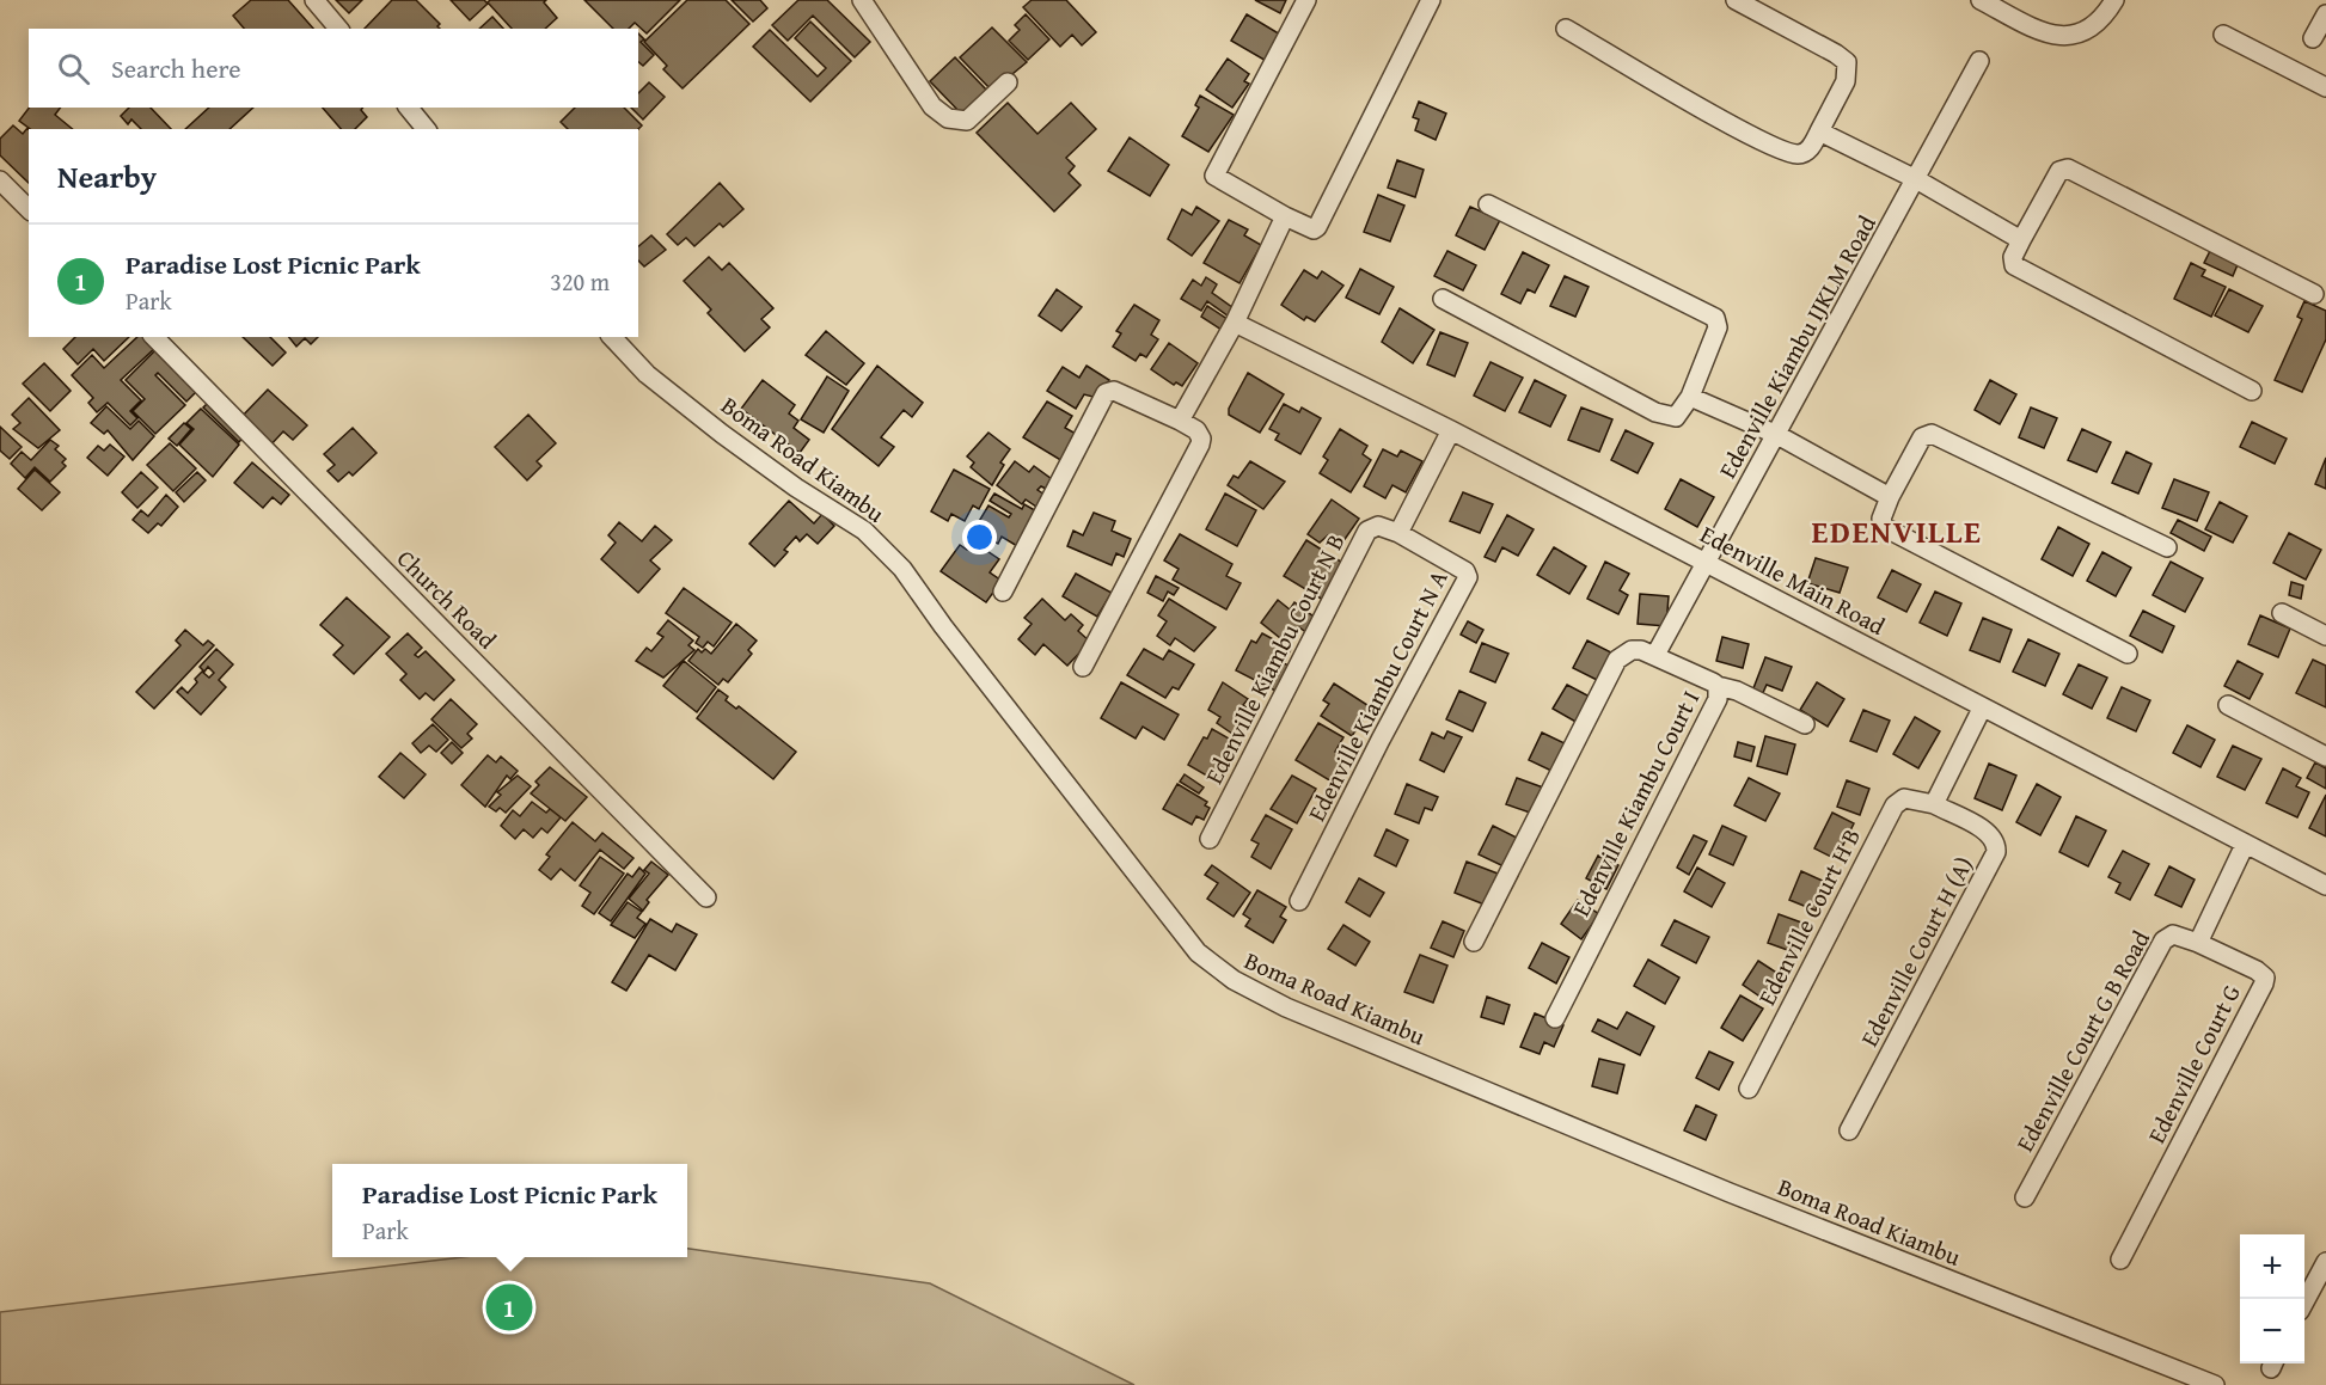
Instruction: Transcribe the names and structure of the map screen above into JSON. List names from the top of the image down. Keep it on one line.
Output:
{"streets":{"street":["Edenville Kiambu IJKLM Road","Boma Road Kiambu","Edenville Main Road","Church Road","Edenville Kiambu Court N B","Edenville Kiambu Court N A","Edenville Kiambu Court I","Edenville Court H B","Edenville Court H (A)","Edenville Court G B Road","Edenville Court G"]},"crossings":[["Edenville Kiambu IJKLM Road","Edenville Main Road"],["Edenville Kiambu IJKLM Road","Edenville Kiambu Court I"],["Edenville Kiambu Court N B","Edenville Kiambu Court N A"],["Edenville Court H B","Edenville Court H (A)"],["Edenville Court G B Road","Edenville Court G"]],"districts":["EDENVILLE"],"page":{"search":"Search here","heading":"Nearby","list":[{"mark":"1","name":"Paradise Lost Picnic Park","note":"Park","value":"320 m"}],"popup":["Paradise Lost Picnic Park","Park"],"map_buttons":["+","−"],"pins":"1"}}
